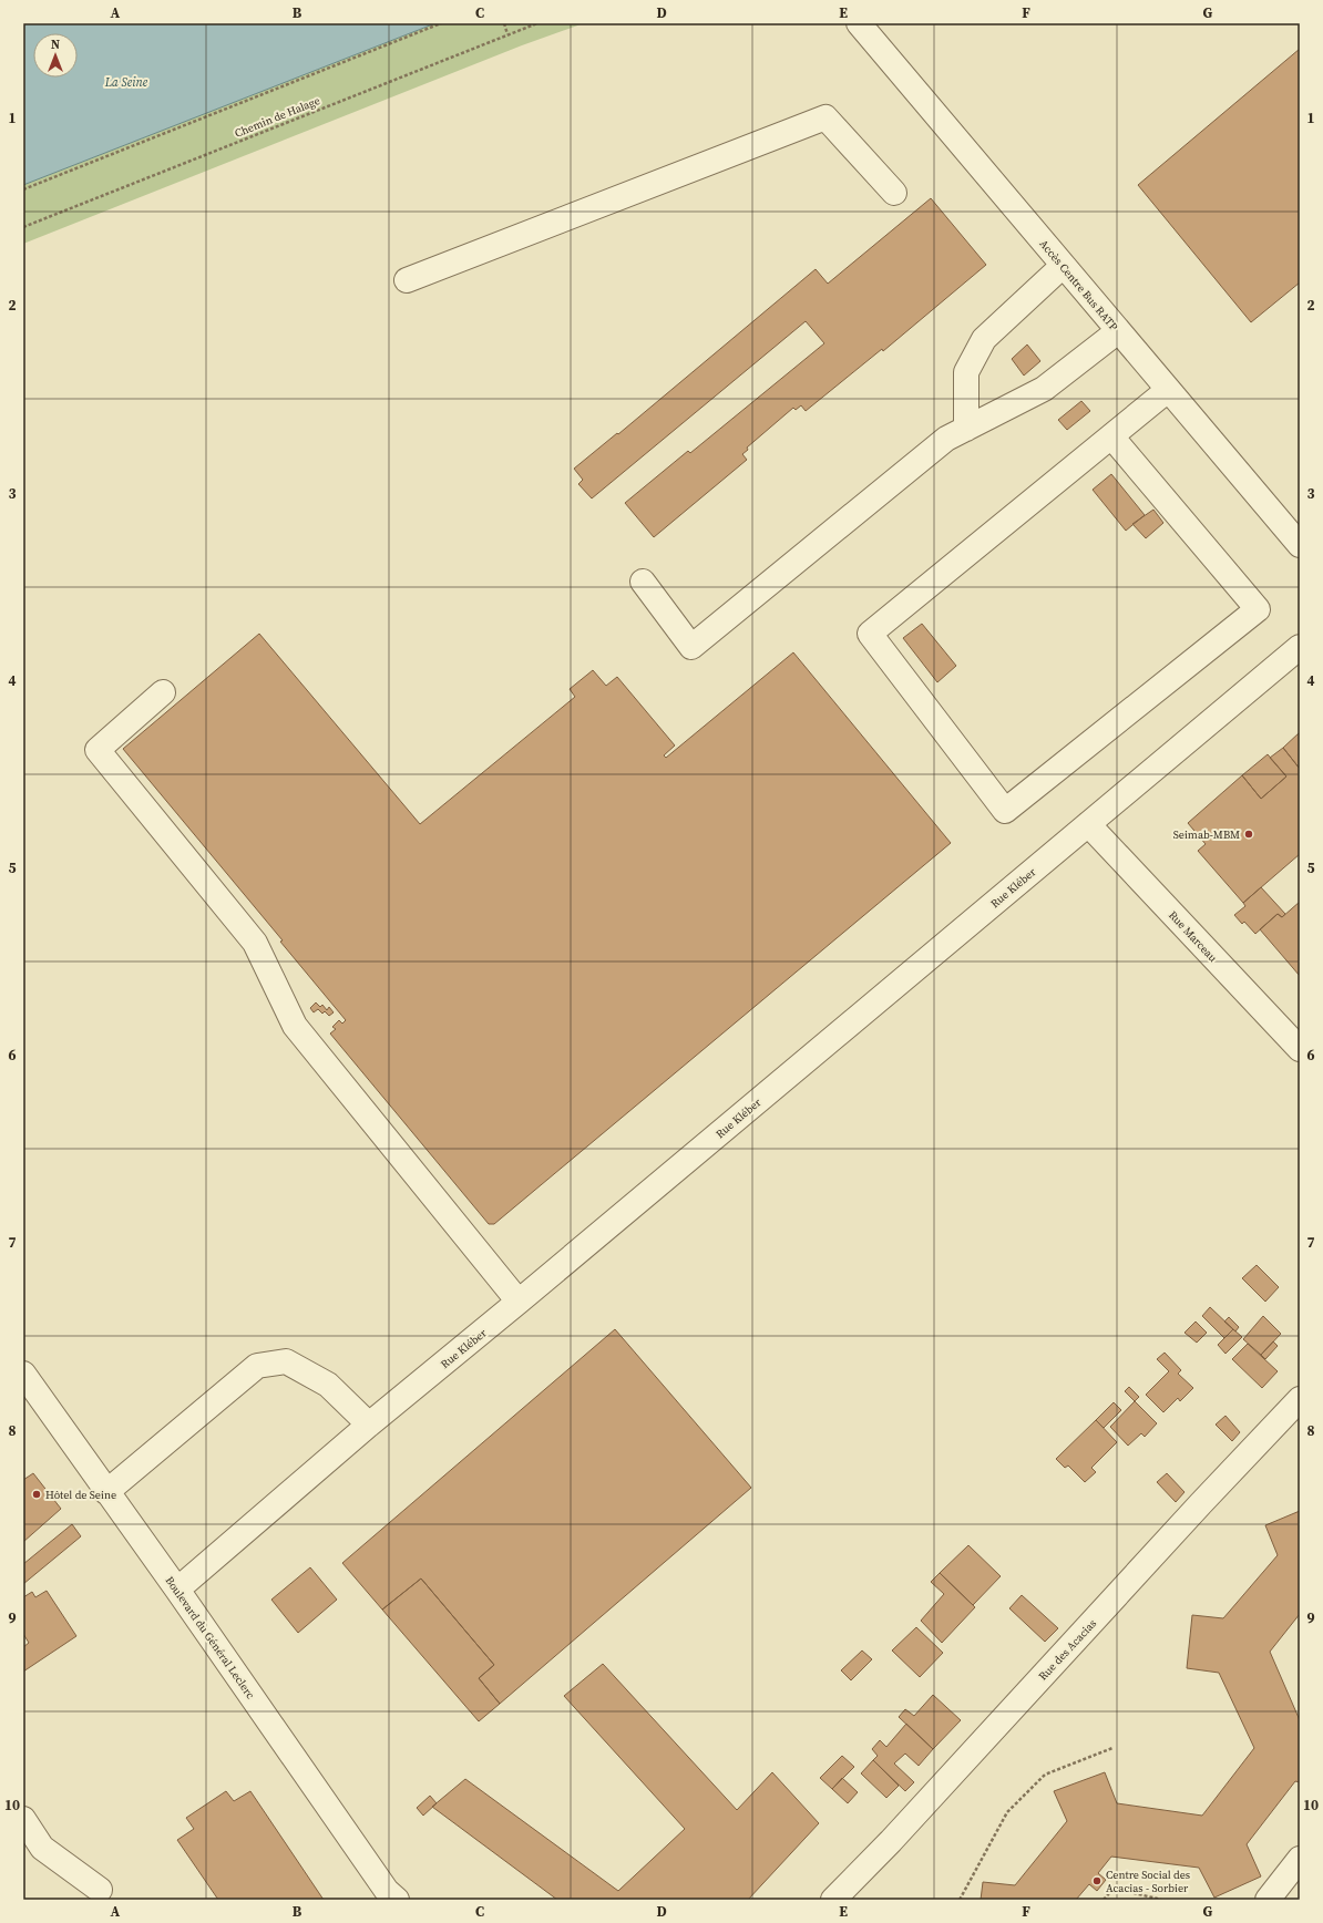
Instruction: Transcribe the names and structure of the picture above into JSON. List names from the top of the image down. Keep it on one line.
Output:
{"streets":{"street":["Accès Centre Bus RATP","Rue Kléber","Rue Marceau","Boulevard du Général Leclerc","Rue des Acacias"],"path":["Chemin de Halage"]},"crossings":[["Rue Kléber","Rue Marceau"],["Rue Kléber","Boulevard du Général Leclerc"]],"water":["La Seine"],"places":["Seimab-MBM","Hôtel de Seine","Centre Social des Acacias - Sorbier"],"north":"top","grid":{"columns":["A","B","C","D","E","F","G"],"rows":["1","2","3","4","5","6","7","8","9","10"]}}
